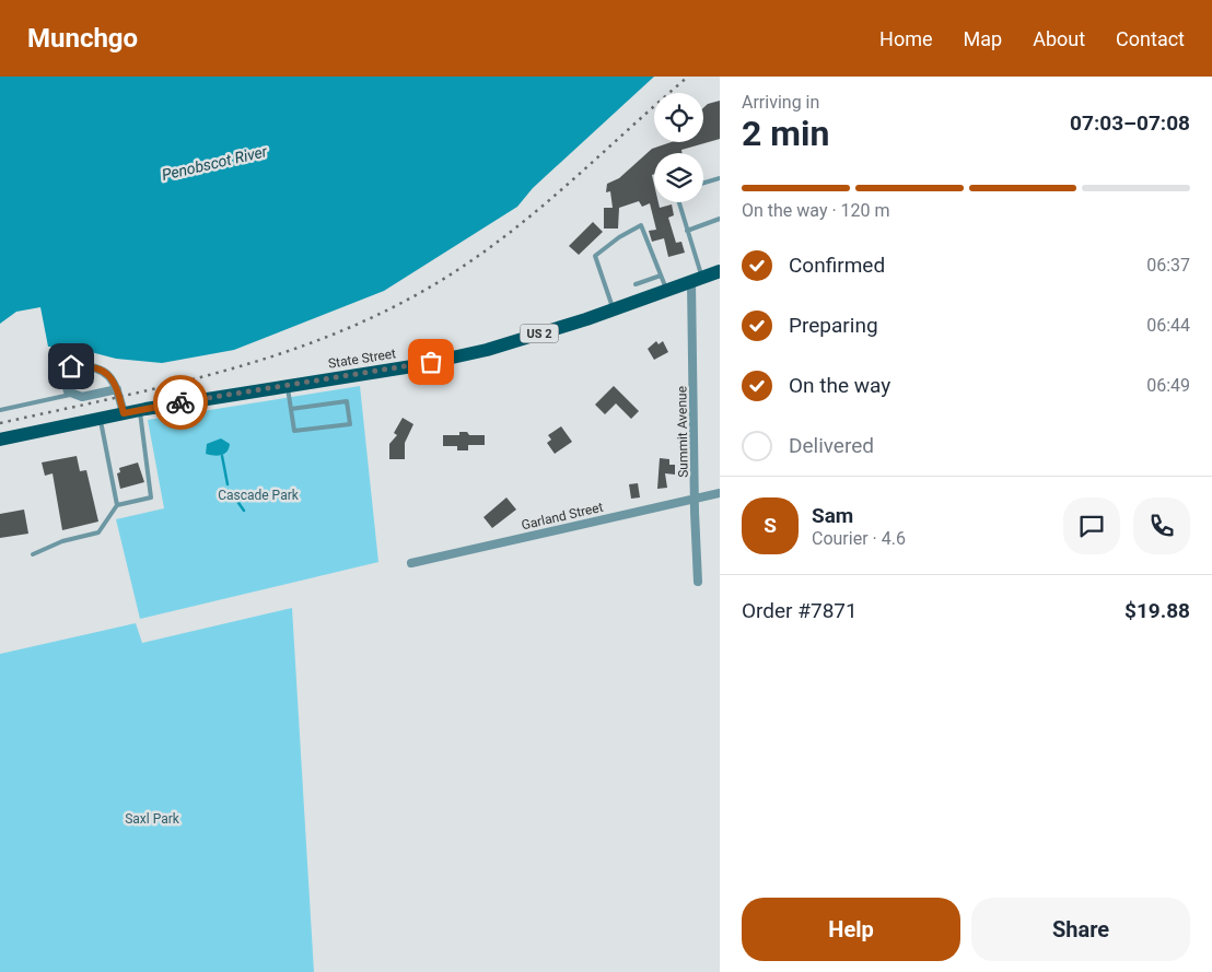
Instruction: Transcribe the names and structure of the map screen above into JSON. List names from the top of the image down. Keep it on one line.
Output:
{"streets":{"main road":["US 2","State Street"],"street":["Summit Avenue","Garland Street"]},"crossings":[["State Street","Summit Avenue"],["Summit Avenue","Garland Street"]],"water":["Penobscot River"],"parks":["Cascade Park","Saxl Park"],"page":{"header":"Munchgo","nav":["Home","Map","About","Contact"],"heading":["2 min","Arriving in","07:03–07:08"],"panel":["Sam","Courier · 4.6","Order #7871","$19.88"],"bar":"On the way · 120 m","list":[["Confirmed","06:37"],["Preparing","06:44"],["On the way","06:49"],"Delivered"],"round":"S","buttons":["Help","Share"]}}
